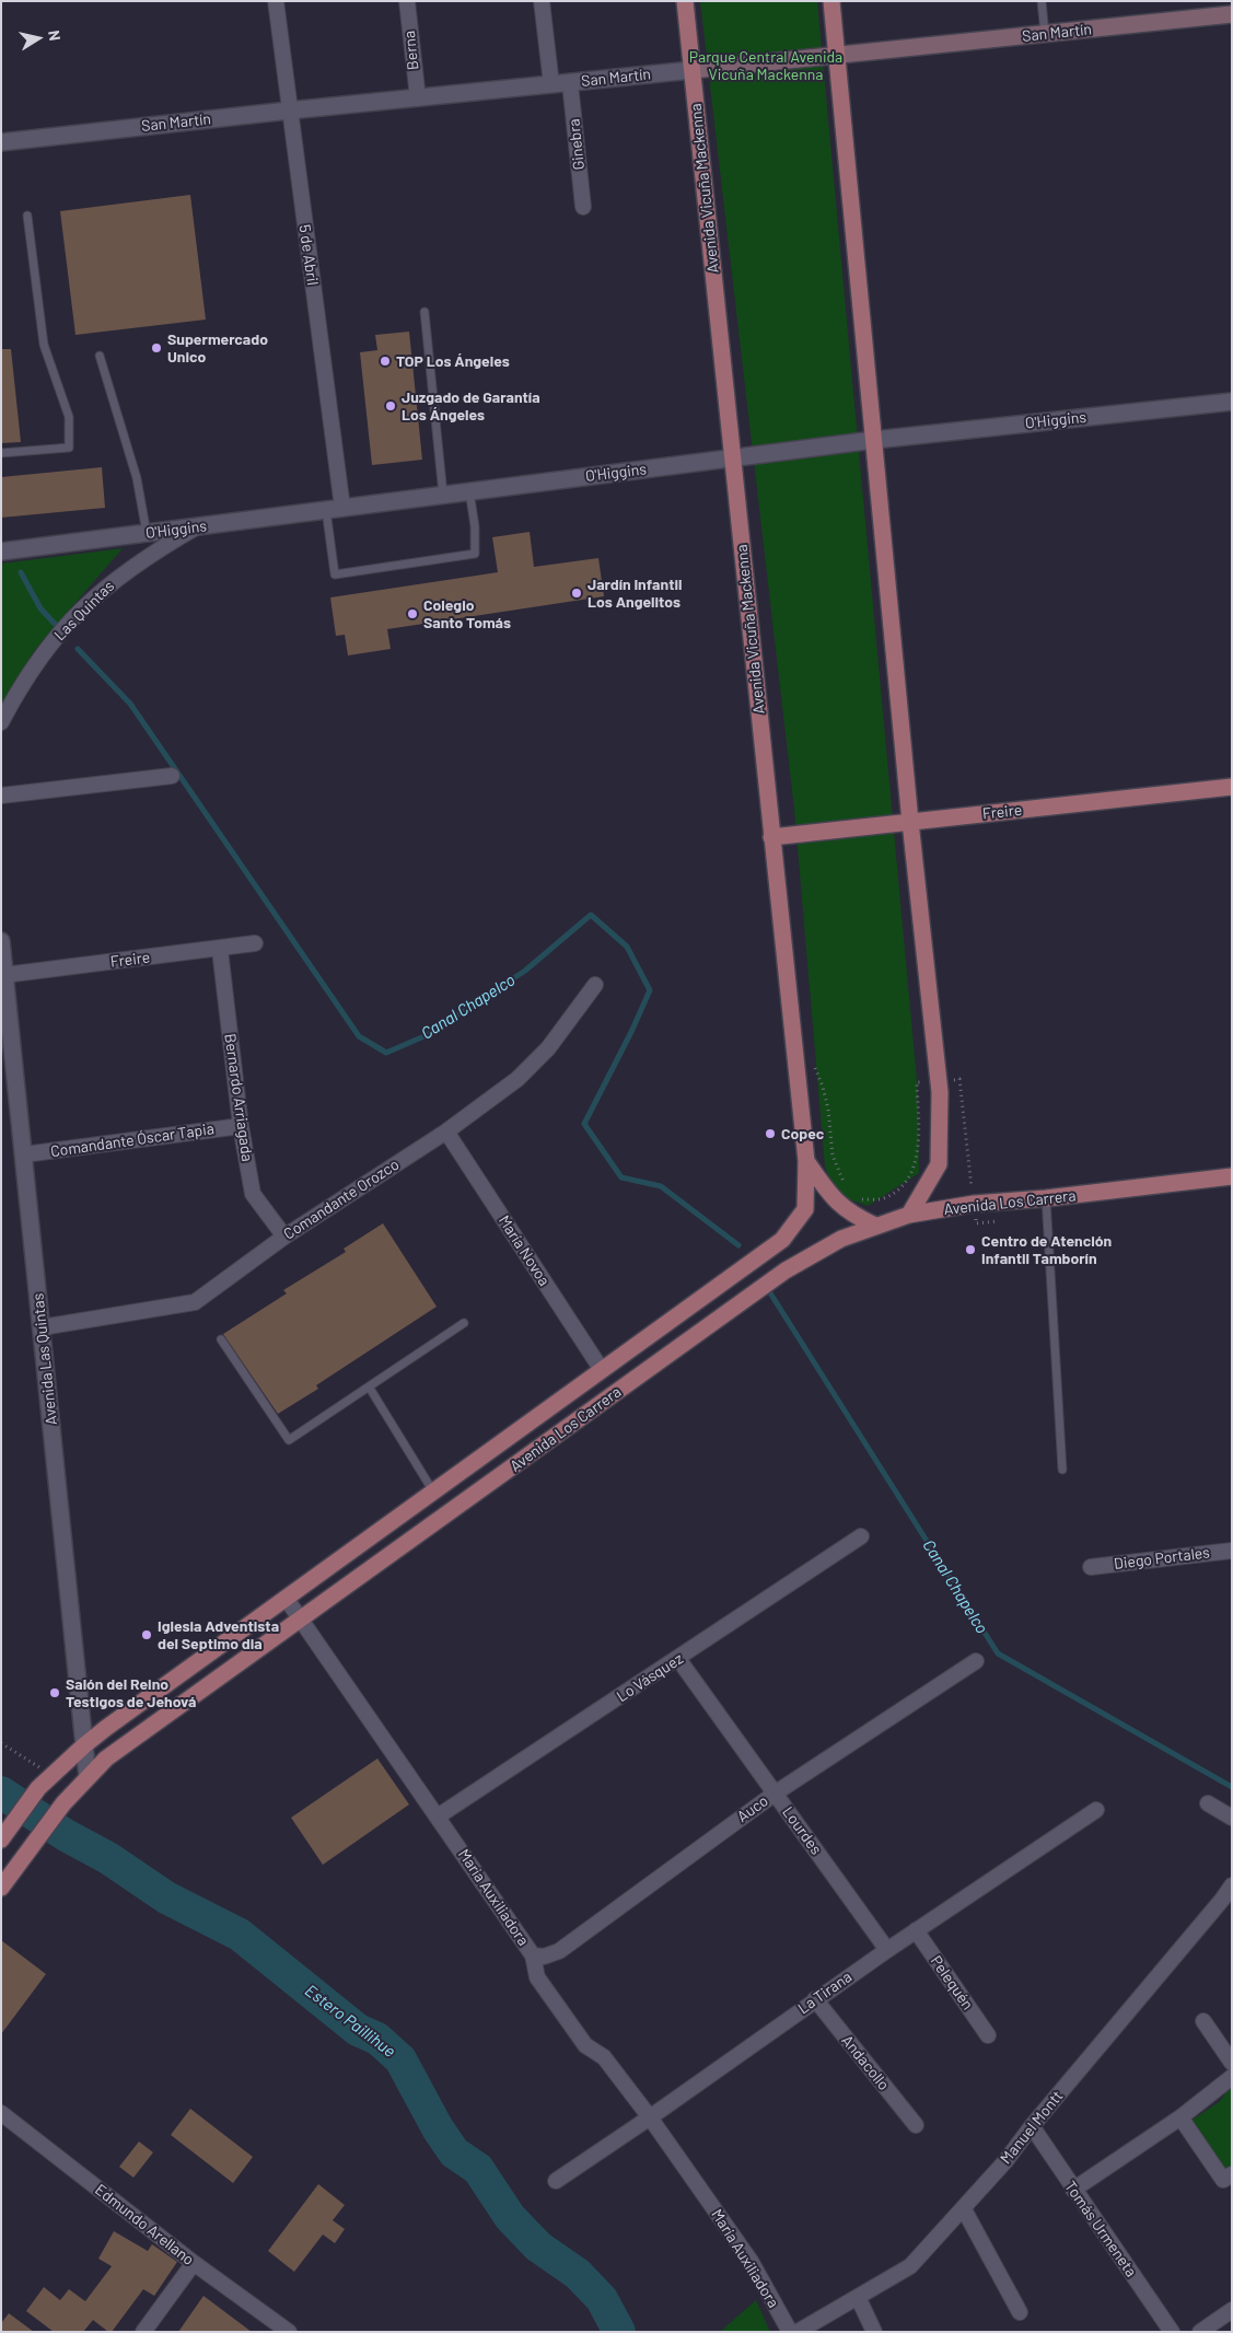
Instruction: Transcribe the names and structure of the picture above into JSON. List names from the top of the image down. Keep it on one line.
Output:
{"streets":{"main road":["San Martín","Avenida Vicuña Mackenna","Freire","Avenida Los Carrera"],"street":["Berna","Ginebra","5 de Abril","O'Higgins","Las Quintas","Bernardo Arriagada","Comandante Óscar Tapia","Comandante Orozco","María Novoa","Avenida Las Quintas","Diego Portales","Lo Vásquez","Auco","Lourdes","María Auxiliadora","Pelequén","La Tirana","Andacollo","Manuel Montt","Edmundo Arellano","Tomás Urmeneta"]},"crossings":[["San Martín","Berna"],["San Martín","Ginebra"],["San Martín","Avenida Vicuña Mackenna"],["San Martín","5 de Abril"],["Avenida Vicuña Mackenna","O'Higgins"],["Avenida Vicuña Mackenna","Freire"],["Avenida Vicuña Mackenna","Avenida Los Carrera"],["5 de Abril","O'Higgins"],["O'Higgins","Las Quintas"],["Freire","Bernardo Arriagada"],["Freire","Avenida Las Quintas"],["Bernardo Arriagada","Comandante Óscar Tapia"],["Bernardo Arriagada","Comandante Orozco"],["Comandante Óscar Tapia","Avenida Las Quintas"],["Comandante Orozco","María Novoa"],["Comandante Orozco","Avenida Las Quintas"],["Avenida Los Carrera","María Novoa"],["Avenida Los Carrera","Avenida Las Quintas"],["Avenida Los Carrera","María Auxiliadora"],["Lo Vásquez","Lourdes"],["Lo Vásquez","María Auxiliadora"],["Auco","Lourdes"],["Auco","María Auxiliadora"],["Lourdes","La Tirana"],["María Auxiliadora","La Tirana"],["Pelequén","La Tirana"],["La Tirana","Andacollo"],["Manuel Montt","Tomás Urmeneta"]],"water":["Canal Chapelco","Estero Paillihue"],"parks":["Parque Central Avenida Vicuña Mackenna"],"places":["Supermercado Unico","TOP Los Ángeles","Juzgado de Garantía Los Ángeles","Jardín Infantil Los Angelitos","Colegio Santo Tomás","Copec","Centro de Atención Infantil Tamborín","Iglesia Adventista del Septimo dia","Salón del Reino Testigos de Jehová"],"north":"right"}
